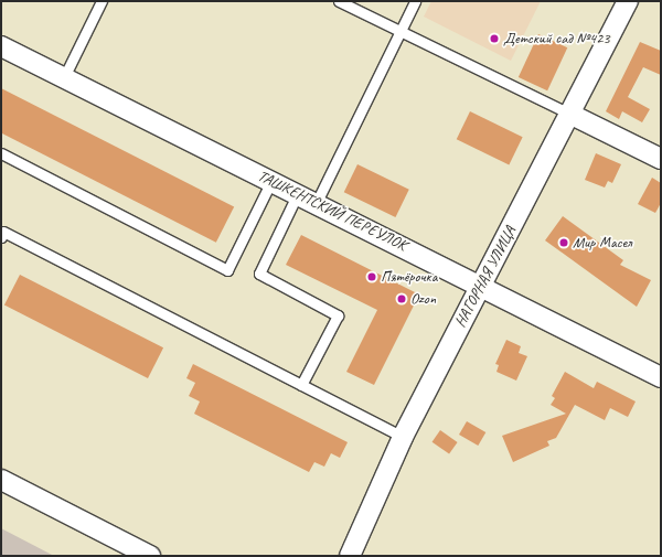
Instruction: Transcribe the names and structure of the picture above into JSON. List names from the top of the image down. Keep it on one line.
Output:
{"streets":{"street":["ТАШКЕНТСКИЙ ПЕРЕУЛОК","НАГОРНАЯ УЛИЦА"]},"crossings":[["ТАШКЕНТСКИЙ ПЕРЕУЛОК","НАГОРНАЯ УЛИЦА"]],"places":["Детский сад №423","Мир Масел","Пятёрочка","Ozon"]}
